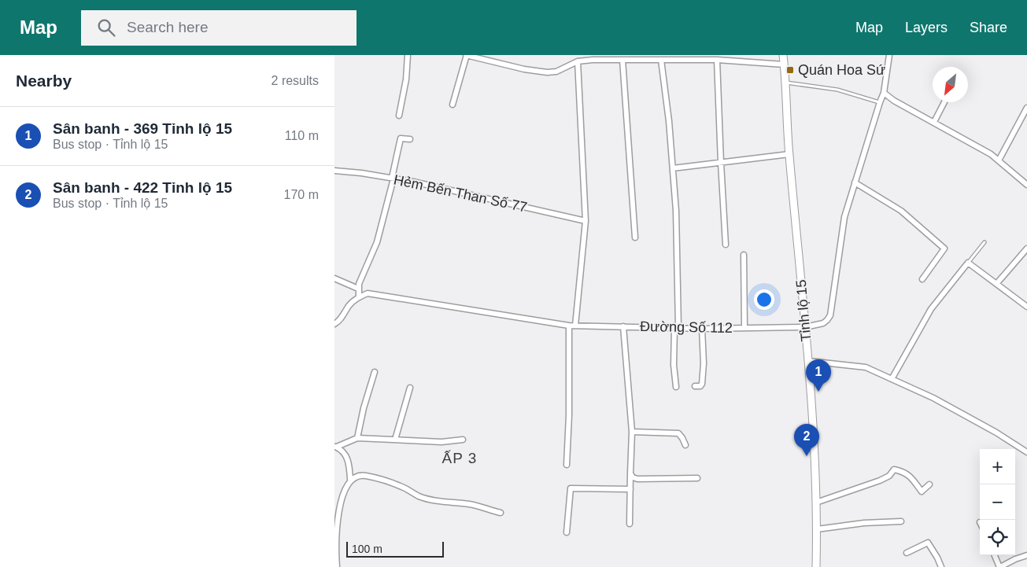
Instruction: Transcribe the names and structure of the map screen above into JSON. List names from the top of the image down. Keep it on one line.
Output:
{"streets":{"main road":["Tỉnh lộ 15"],"street":["Hẻm Bến Than Số 77","Đường Số 112"]},"crossings":[["Tỉnh lộ 15","Đường Số 112"]],"districts":["ẤP 3"],"places":{"transit":["Quán Hoa Sứ"]},"scale_bar":"100 m","north":"bottom left","page":{"header":"Map","search":"Search here","nav":["Map","Layers","Share"],"heading":["Nearby","2 results"],"list":[{"mark":"1","name":"Sân banh - 369 Tỉnh lộ 15","note":"Bus stop · Tỉnh lộ 15","value":"110 m"},{"mark":"2","name":"Sân banh - 422 Tỉnh lộ 15","note":"Bus stop · Tỉnh lộ 15","value":"170 m"}],"pins":["1","2"],"map_buttons":["+","−"],"scale":"100 m"}}
